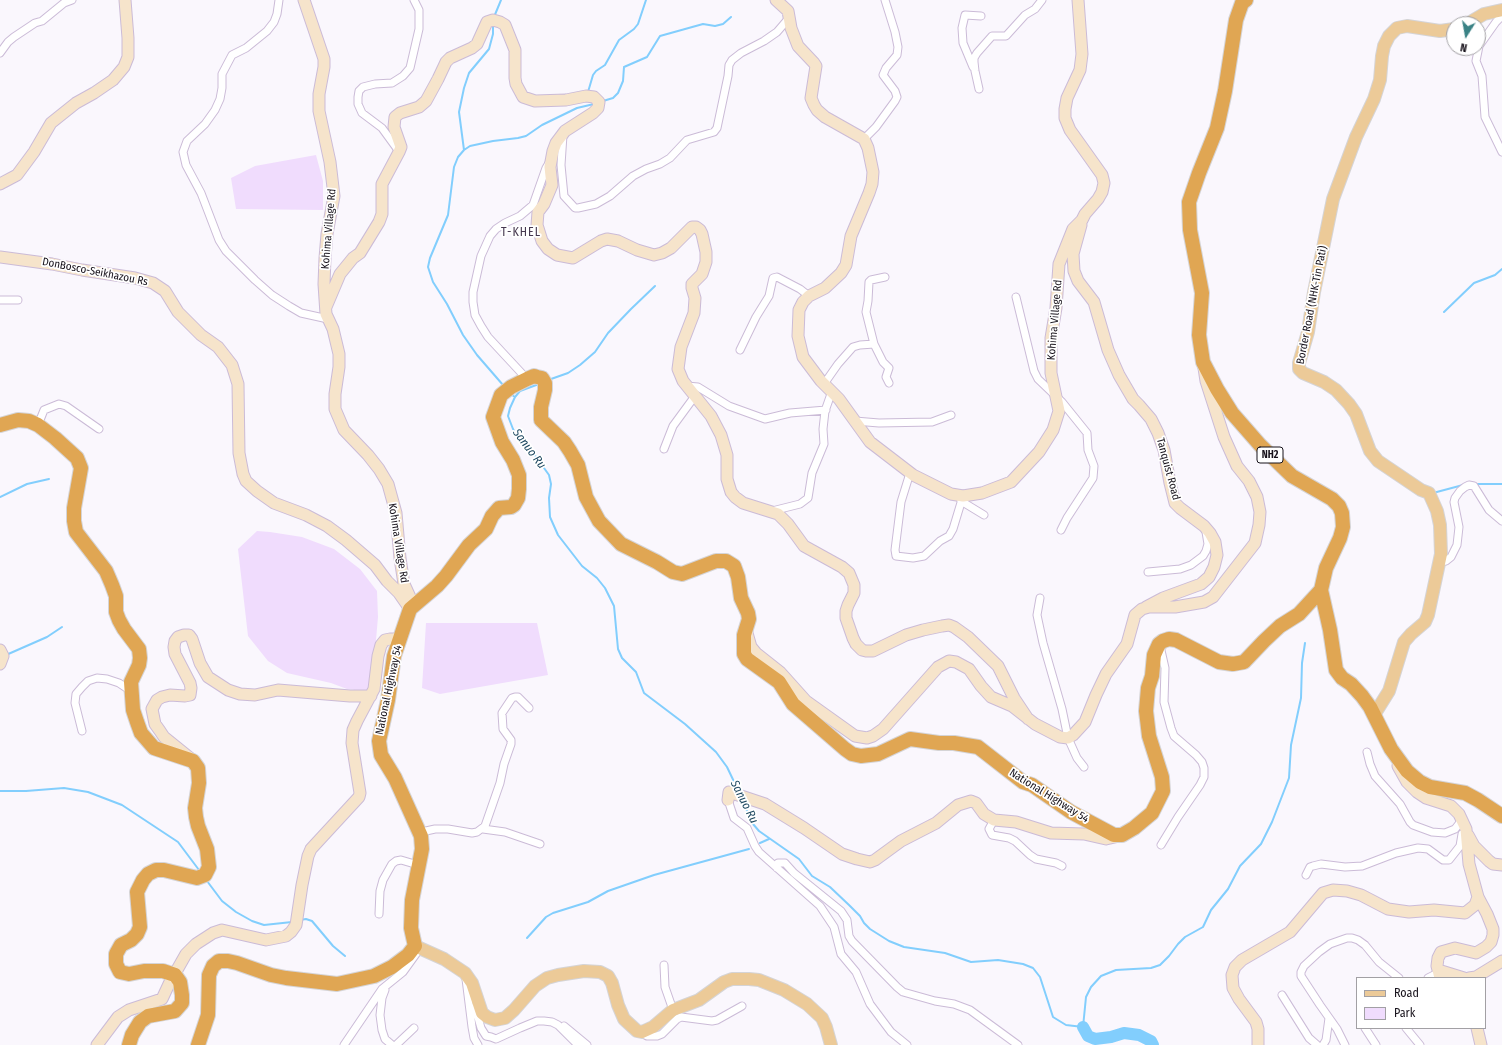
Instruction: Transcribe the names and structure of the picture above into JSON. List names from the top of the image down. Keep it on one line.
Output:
{"streets":{"highway":["NH2","National Highway 54"],"main road":["Border Road (NHK-Tin Pati)"],"street":["Kohima Village Rd","DonBosco-Seikhazou Rs","Tanquist Road"]},"crossings":[["Kohima Village Rd","DonBosco-Seikhazou Rs"],["Kohima Village Rd","Tanquist Road"],["Kohima Village Rd","National Highway 54"],["DonBosco-Seikhazou Rs","National Highway 54"],["Border Road (NHK-Tin Pati)","NH2"]],"districts":["T-KHEL"],"water":["Sanuo Ru"],"legend":["Road","Park"],"north":"bottom"}
